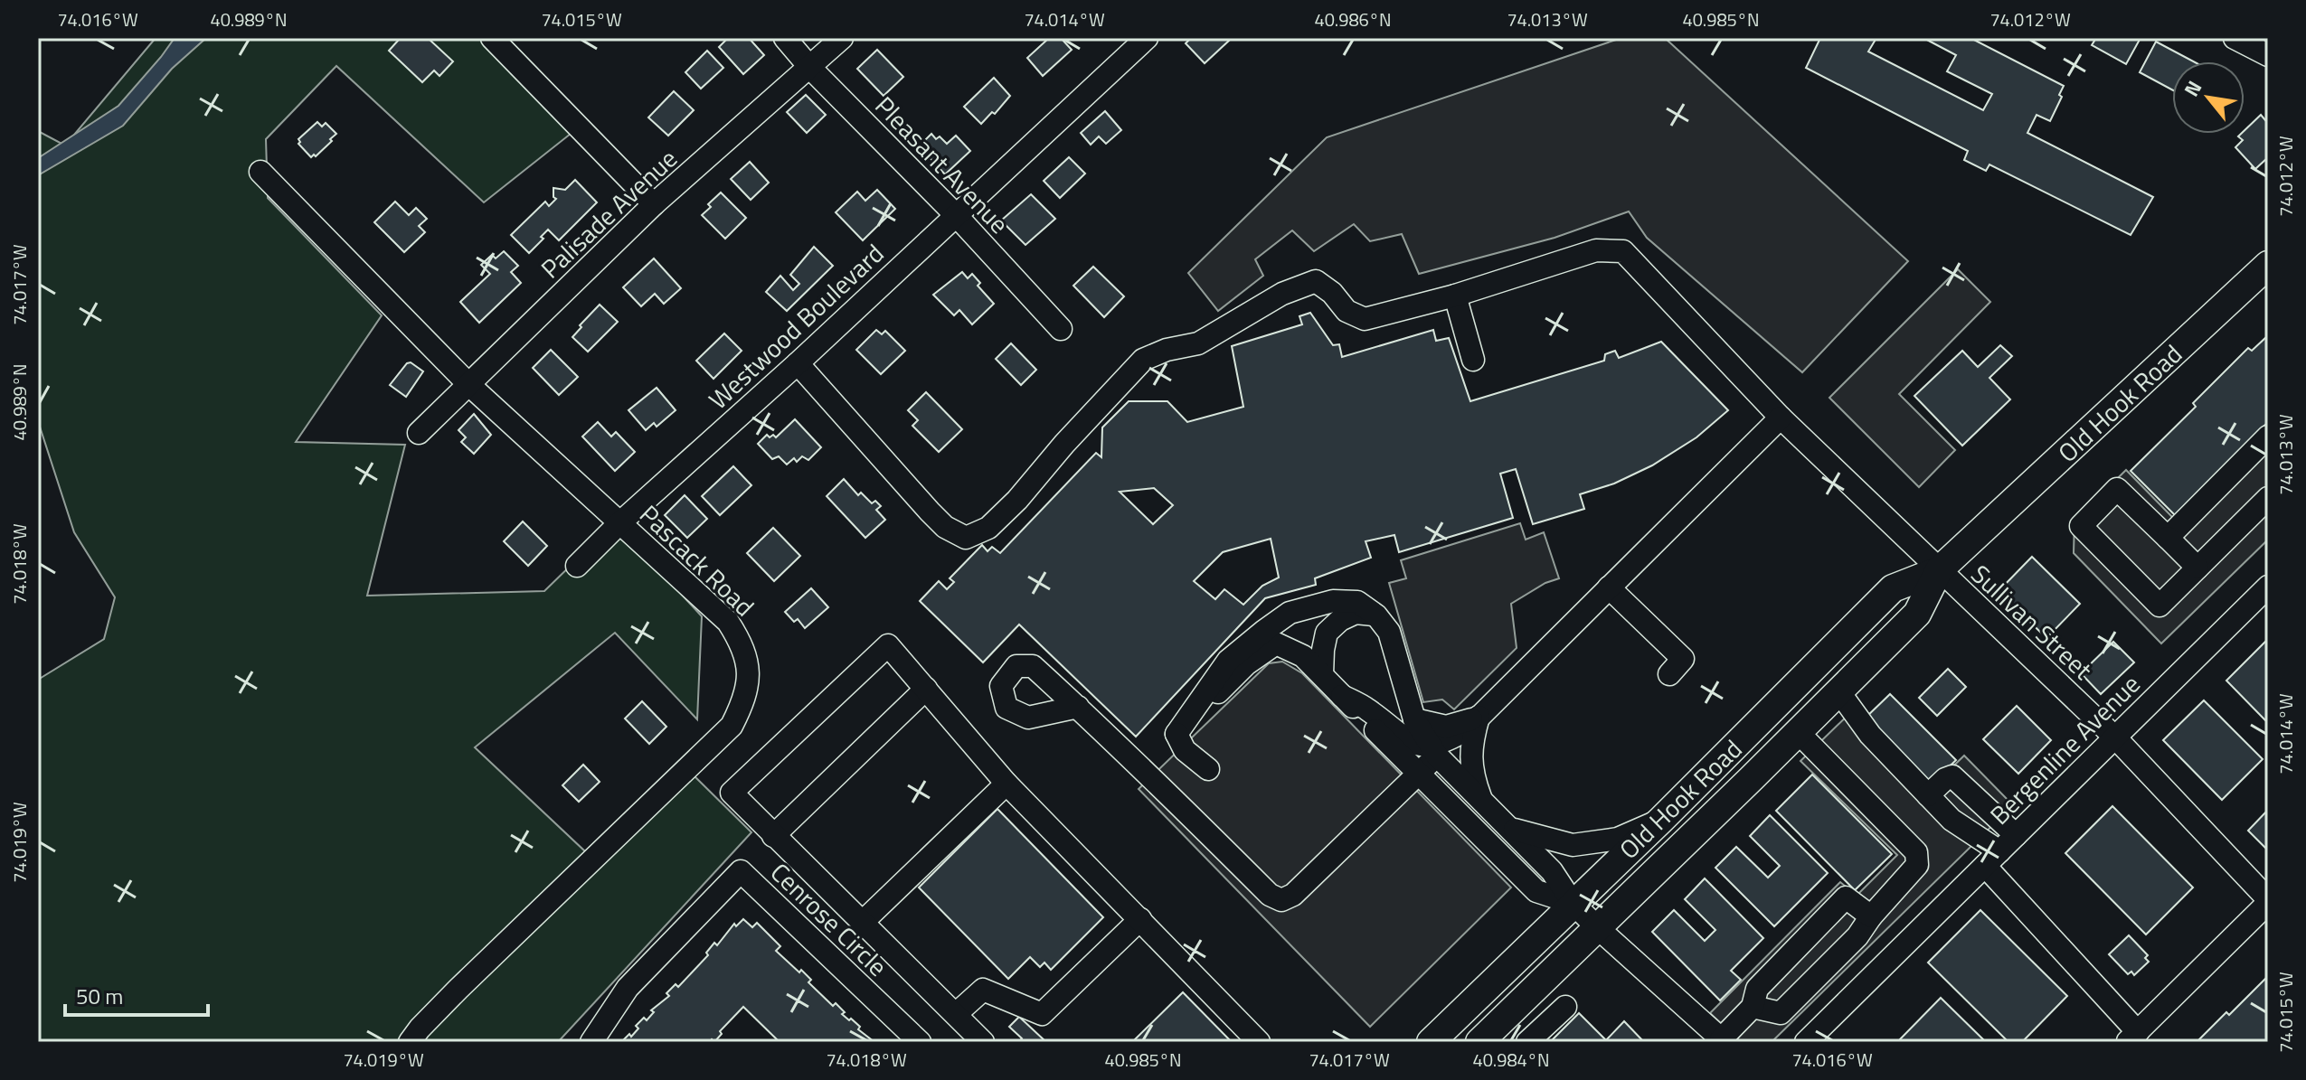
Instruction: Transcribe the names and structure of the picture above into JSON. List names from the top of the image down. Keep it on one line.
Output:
{"streets":{"main road":["Old Hook Road"],"street":["Pleasant Avenue","Palisade Avenue","Westwood Boulevard","Pascack Road","Sullivan Street","Bergenline Avenue","Cenrose Circle"]},"crossings":[["Pleasant Avenue","Palisade Avenue"],["Pleasant Avenue","Westwood Boulevard"],["Palisade Avenue","Pascack Road"],["Westwood Boulevard","Pascack Road"],["Westwood Boulevard","Sullivan Street"],["Old Hook Road","Sullivan Street"],["Sullivan Street","Bergenline Avenue"]],"scale_bar":"50 m","north":"top left","coordinates":["74.016°W","40.989°N","74.015°W","74.014°W","40.986°N","74.013°W","40.985°N","74.012°W","74.017°W","74.018°W","74.019°W","40.984°N"]}
